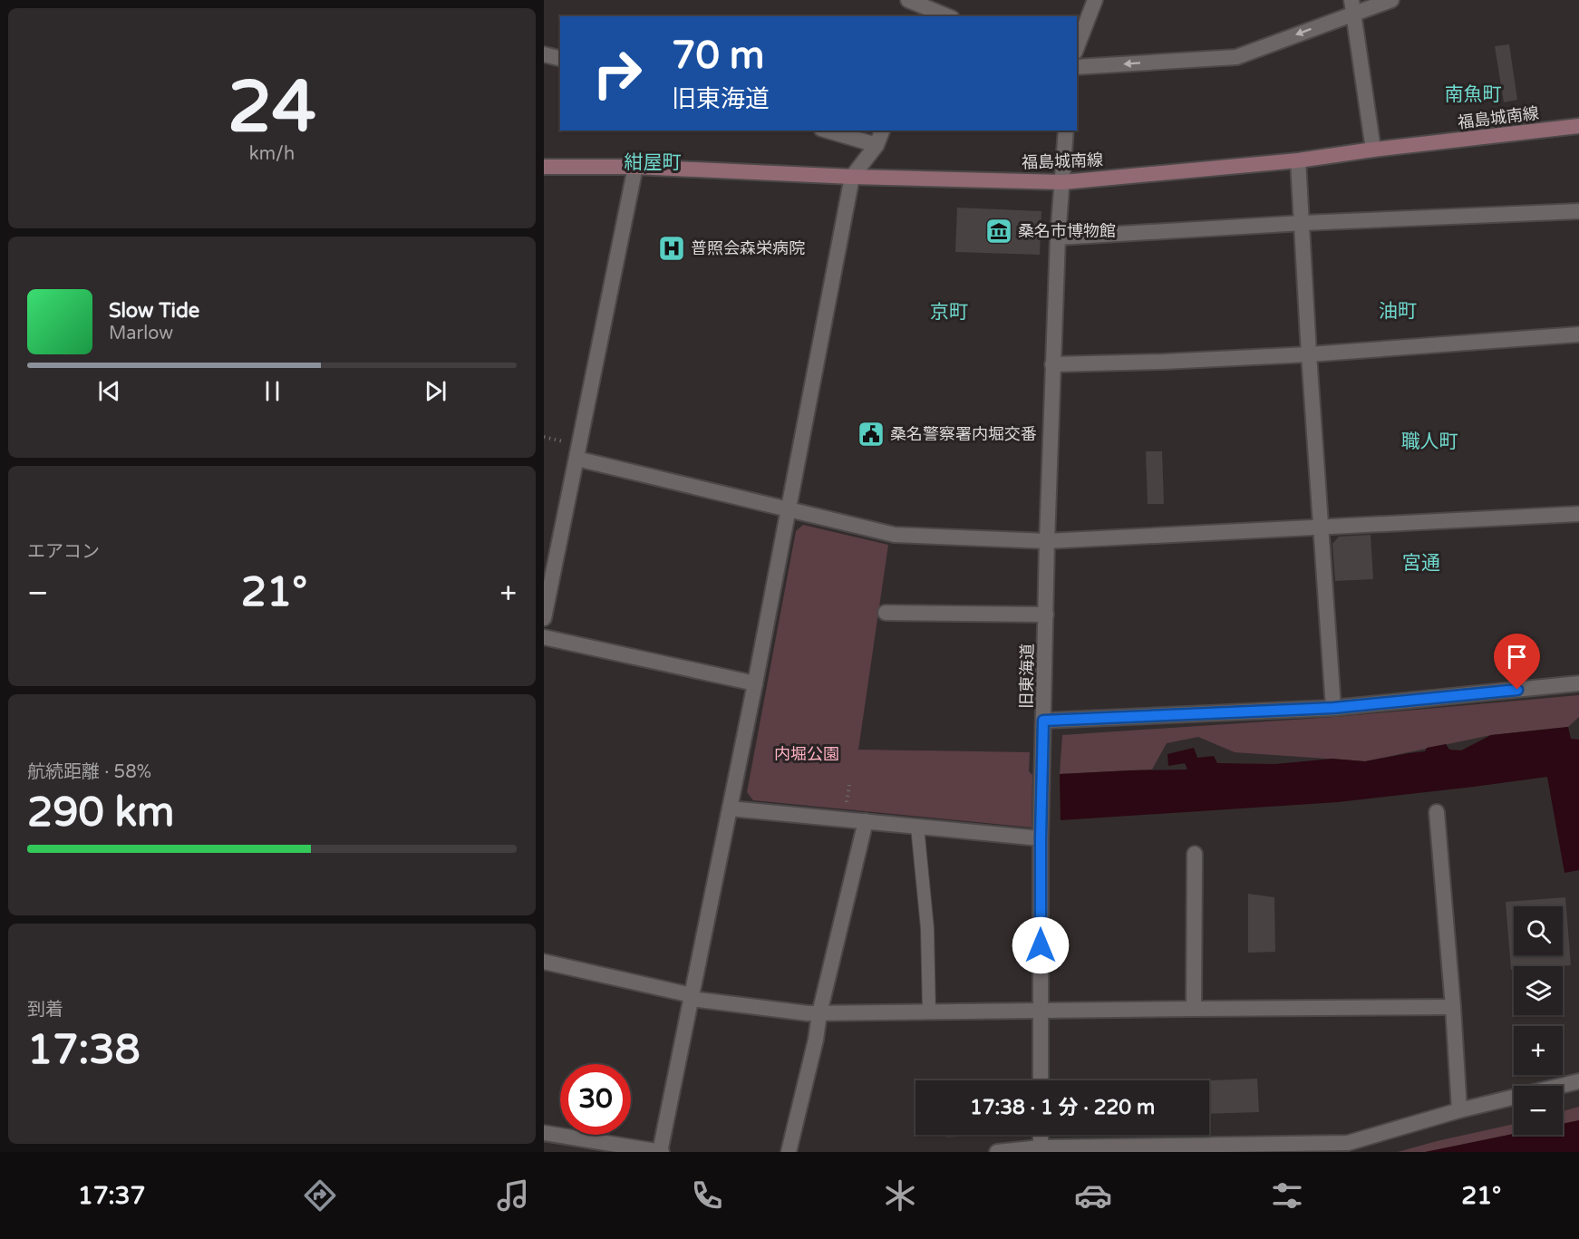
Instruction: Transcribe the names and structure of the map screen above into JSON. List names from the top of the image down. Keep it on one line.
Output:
{"streets":{"main road":["福島城南線"],"street":["旧東海道"]},"crossings":[["福島城南線","旧東海道"]],"districts":["南魚町","紺屋町","油町","京町","職人町","宮通"],"parks":["内堀公園"],"places":{"museum":["桑名市博物館"],"hospital":["普照会森栄病院"],"public building":["桑名警察署内堀交番"]},"page":{"tile":[["24","km/h"],"エアコン",["航続距離 · 58%","290 km"],["到着","17:38"]],"turn":["70 m","旧東海道"],"song":["Slow Tide","Marlow"],"heat":["−","21°","+"],"map_buttons":["+","−"],"limit":"30","trip":"17:38 · 1 分 · 220 m","tabs":["17:37","21°"]}}
